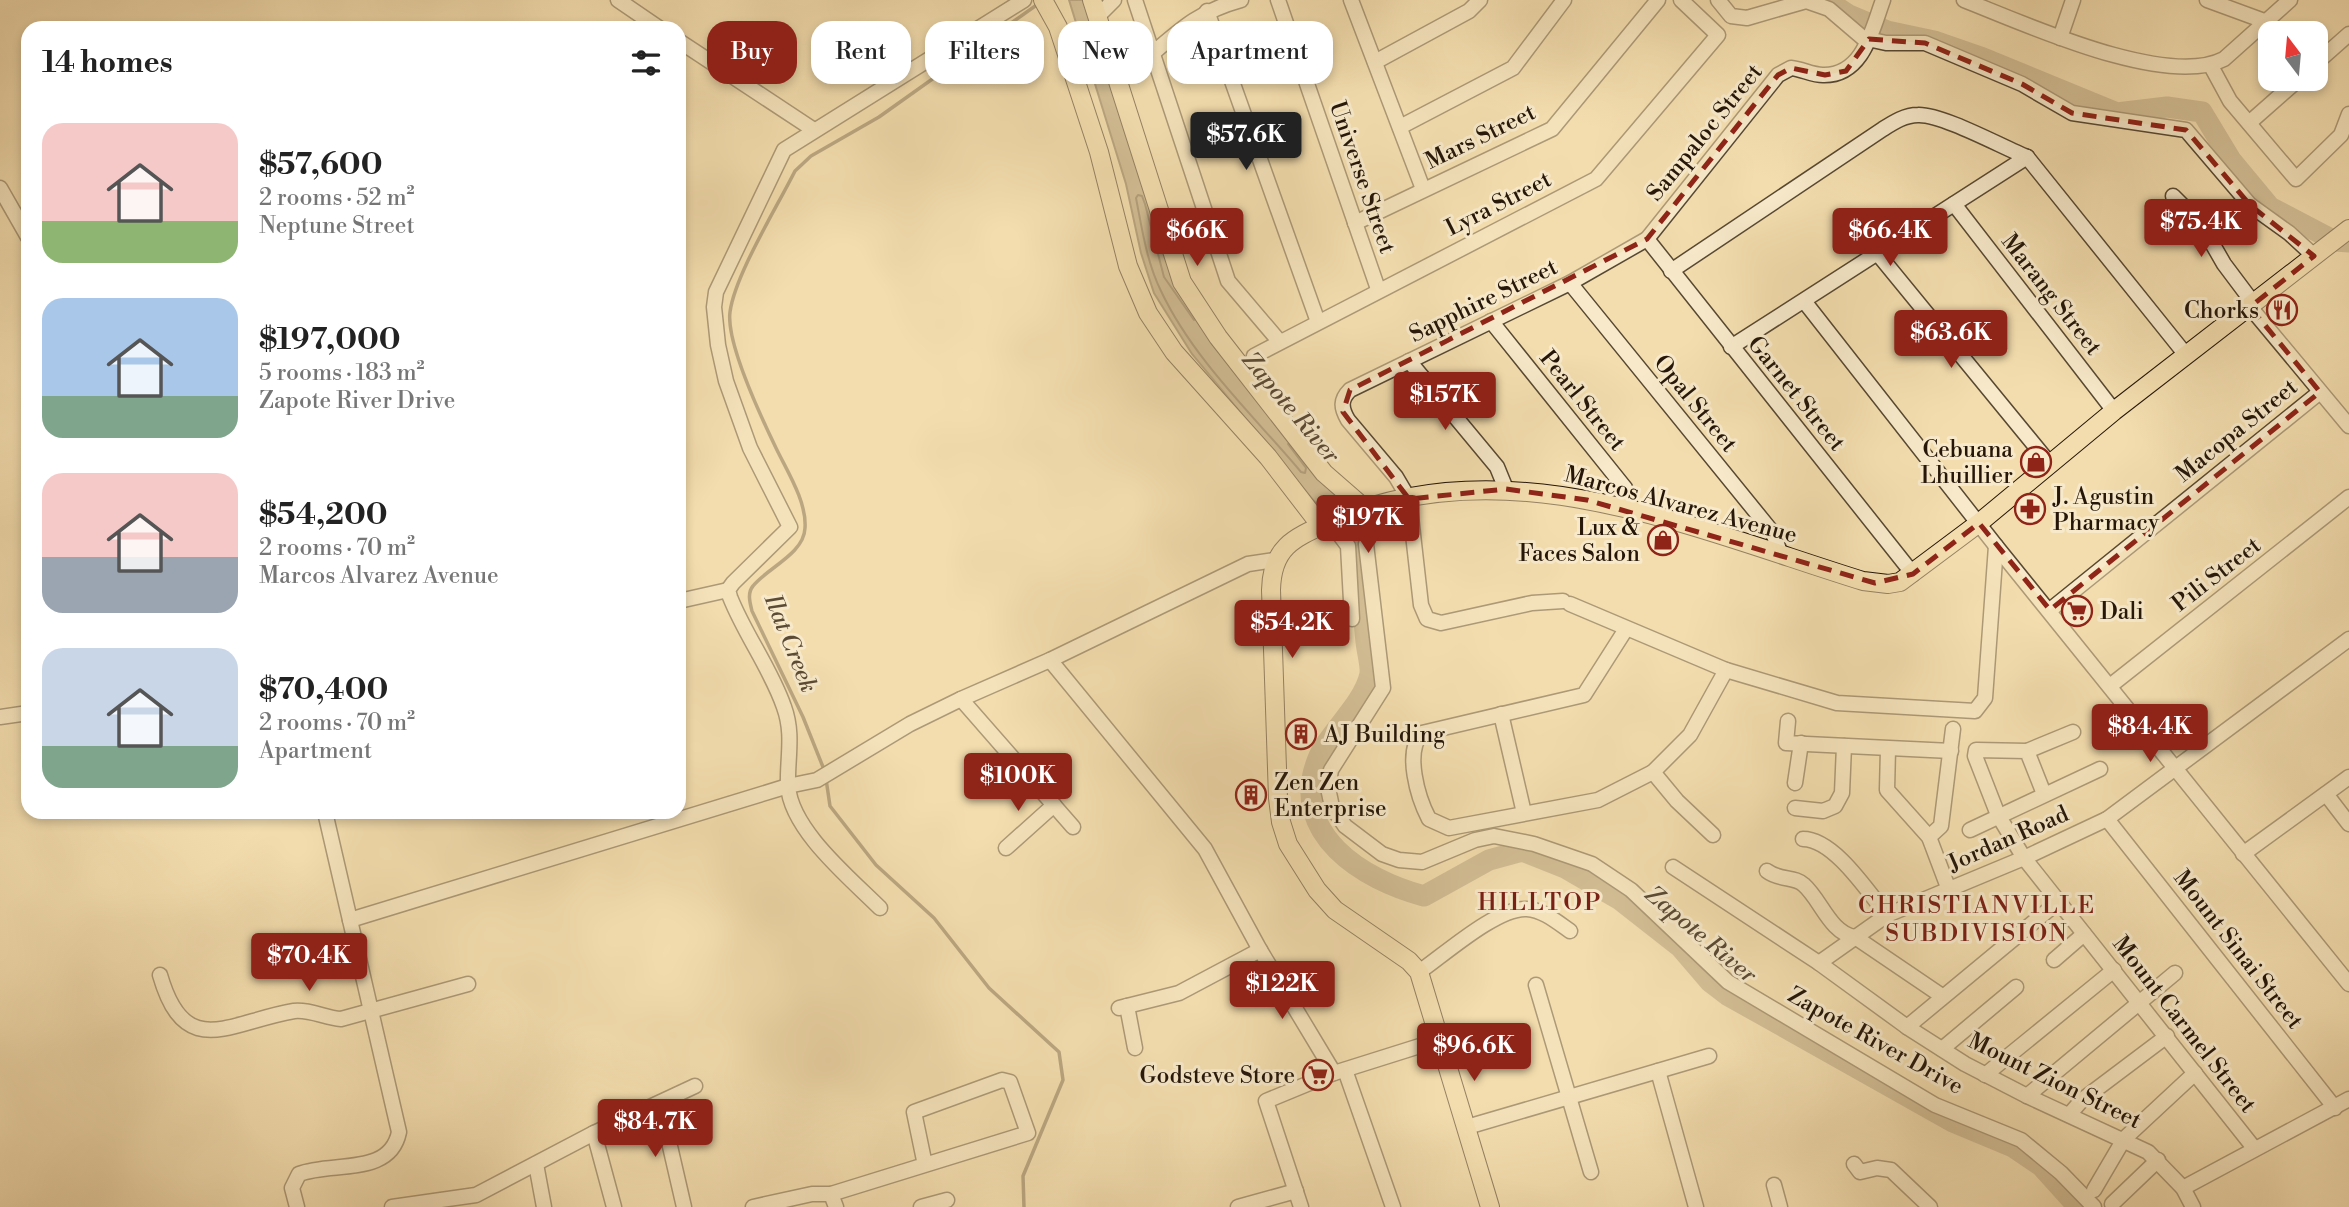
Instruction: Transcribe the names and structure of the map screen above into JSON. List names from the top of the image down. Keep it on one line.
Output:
{"streets":{"main road":["Marcos Alvarez Avenue"],"street":["Sampaloc Street","Mars Street","Universe Street","Lyra Street","Marang Street","Sapphire Street","Garnet Street","Pearl Street","Opal Street","Macopa Street","Pili Street","Jordan Road","Mount Sinai Street","Mount Carmel Street","Zapote River Drive","Mount Zion Street"]},"crossings":[["Sampaloc Street","Sapphire Street"],["Sampaloc Street","Garnet Street"],["Mars Street","Universe Street"],["Universe Street","Lyra Street"],["Marang Street","Marcos Alvarez Avenue"],["Sapphire Street","Garnet Street"],["Sapphire Street","Pearl Street"],["Sapphire Street","Opal Street"],["Sapphire Street","Marcos Alvarez Avenue"],["Garnet Street","Marcos Alvarez Avenue"],["Pearl Street","Marcos Alvarez Avenue"],["Opal Street","Marcos Alvarez Avenue"],["Marcos Alvarez Avenue","Zapote River Drive"],["Jordan Road","Mount Sinai Street"],["Jordan Road","Mount Carmel Street"],["Jordan Road","Mount Zion Street"]],"districts":["HILLTOP","CHRISTIANVILLE SUBDIVISION"],"water":["Zapote River","Ilat Creek"],"places":{"restaurant":["Chorks"],"shop":["Cebuana Lhuillier","Lux & Faces Salon"],"pharmacy":["J. Agustin Pharmacy"],"supermarket":["Dali","Godsteve Store"],"building":["AJ Building","Zen Zen Enterprise"]},"north":"top","page":{"chip":["Buy","Rent","Filters","New","Apartment"],"heading":"14 homes","list":[{"name":"$57,600","note":"2 rooms · 52 m² · Neptune Street"},{"name":"$197,000","note":"5 rooms · 183 m² · Zapote River Drive"},{"name":"$54,200","note":"2 rooms · 70 m² · Marcos Alvarez Avenue"},{"name":"$70,400","note":"2 rooms · 70 m² · Apartment"}],"price":["$57.6K","$75.4K","$66K","$66.4K","$63.6K","$157K","$197K","$54.2K","$84.4K","$100K","$70.4K","$122K","$96.6K","$84.7K"]}}
